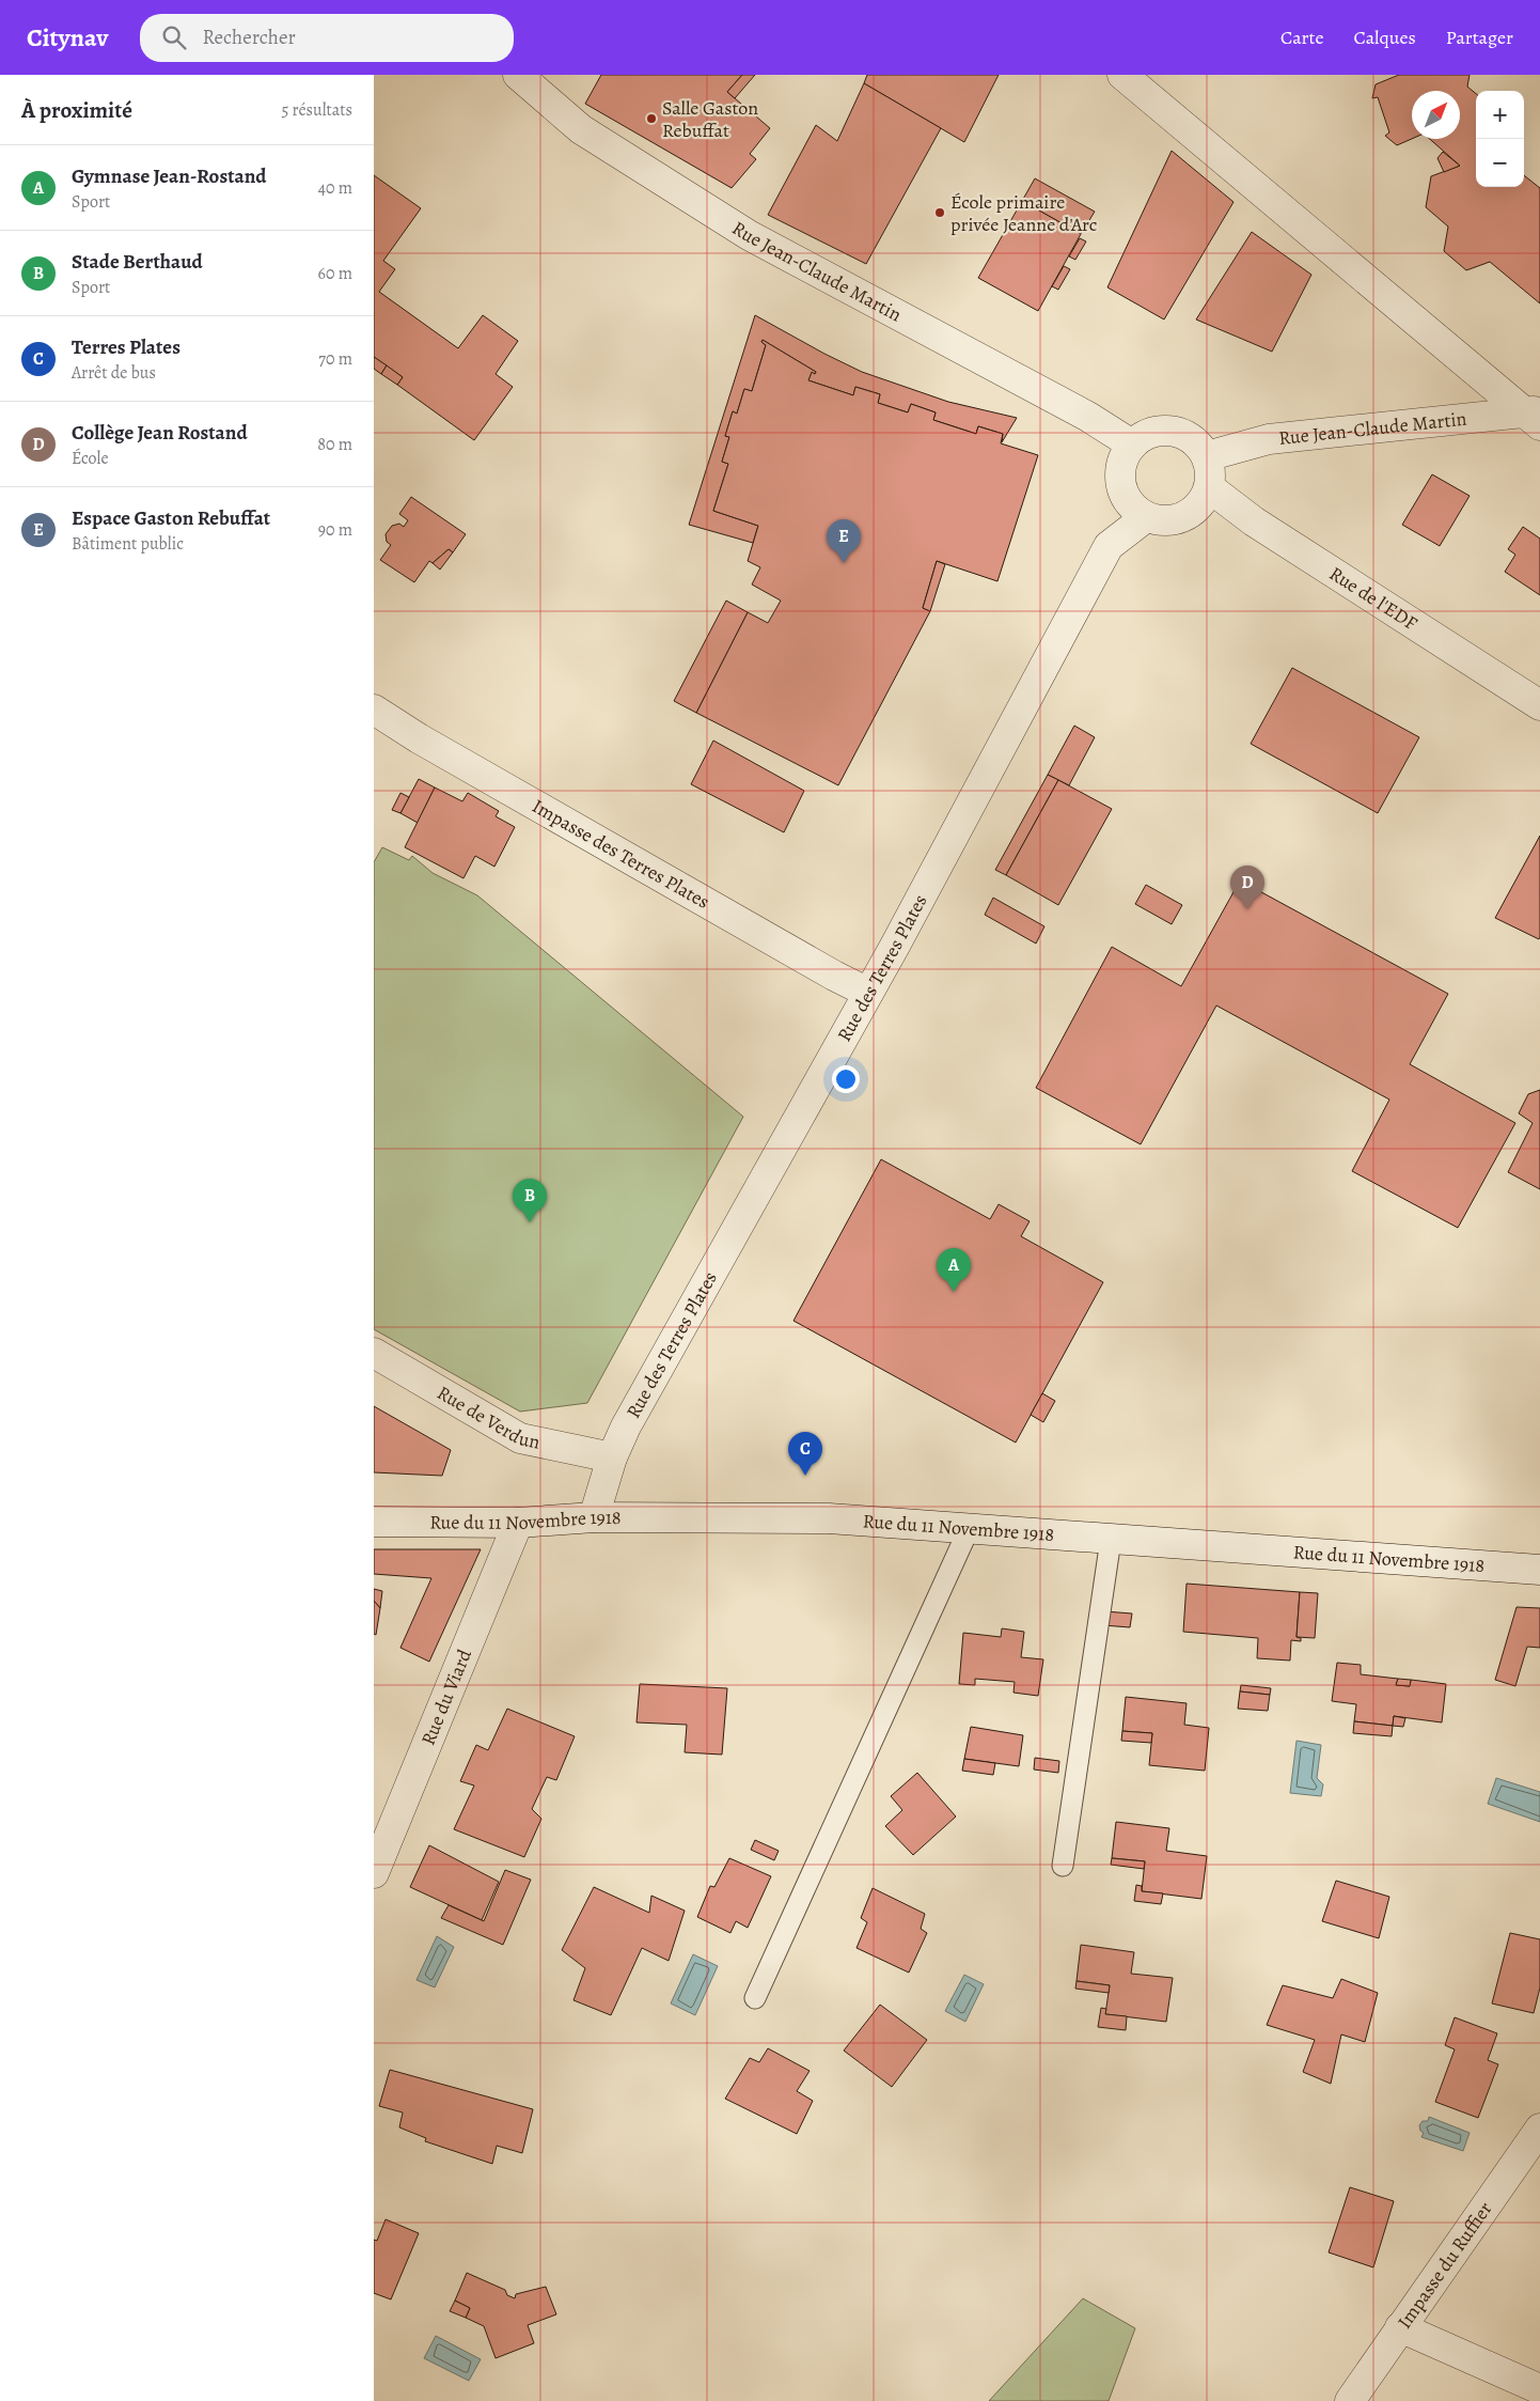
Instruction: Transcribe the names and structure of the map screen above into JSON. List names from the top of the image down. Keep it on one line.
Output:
{"streets":{"street":["Rue Jean-Claude Martin","Rue de l'EDF","Impasse des Terres Plates","Rue des Terres Plates","Rue de Verdun","Rue du 11 Novembre 1918","Rue du Viard","Impasse du Ruffier"]},"crossings":[["Rue Jean-Claude Martin","Rue de l'EDF"],["Rue Jean-Claude Martin","Rue des Terres Plates"],["Rue de l'EDF","Rue des Terres Plates"],["Impasse des Terres Plates","Rue des Terres Plates"],["Rue des Terres Plates","Rue de Verdun"],["Rue des Terres Plates","Rue du 11 Novembre 1918"],["Rue du 11 Novembre 1918","Rue du Viard"]],"places":["Salle Gaston Rebuffat","École primaire privée Jeanne d'Arc"],"north":"top right","page":{"header":"Citynav","search":"Rechercher","nav":["Carte","Calques","Partager"],"heading":["À proximité","5 résultats"],"map_buttons":["+","−"],"list":[{"mark":"A","name":"Gymnase Jean-Rostand","note":"Sport","value":"40 m"},{"mark":"B","name":"Stade Berthaud","note":"Sport","value":"60 m"},{"mark":"C","name":"Terres Plates","note":"Arrêt de bus","value":"70 m"},{"mark":"D","name":"Collège Jean Rostand","note":"École","value":"80 m"},{"mark":"E","name":"Espace Gaston Rebuffat","note":"Bâtiment public","value":"90 m"}],"pins":["E","D","B","A","C"]}}
